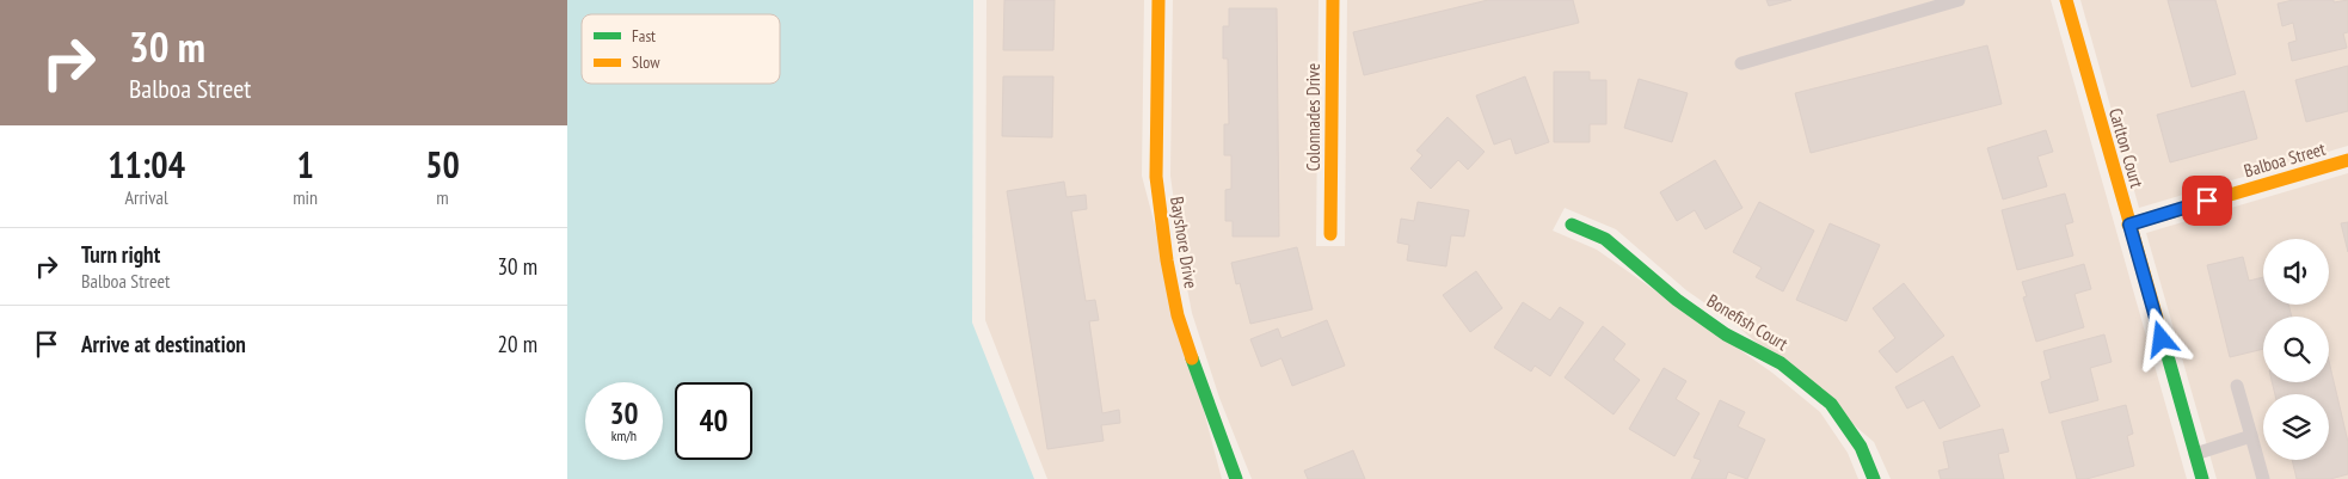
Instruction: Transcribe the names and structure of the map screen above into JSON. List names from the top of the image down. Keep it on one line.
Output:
{"streets":{"street":["Colonnades Drive","Carlton Court","Balboa Street","Bayshore Drive","Bonefish Court"]},"crossings":[["Carlton Court","Balboa Street"]],"legend":["Fast","Slow"],"page":{"turn":["30 m","Balboa Street"],"eta":["11:04","Arrival","1","min","50","m"],"list":[{"name":"Turn right","note":"Balboa Street","value":"30 m"},{"name":"Arrive at destination","value":"20 m"}],"speed":"30 km/h","limit":"40"}}
